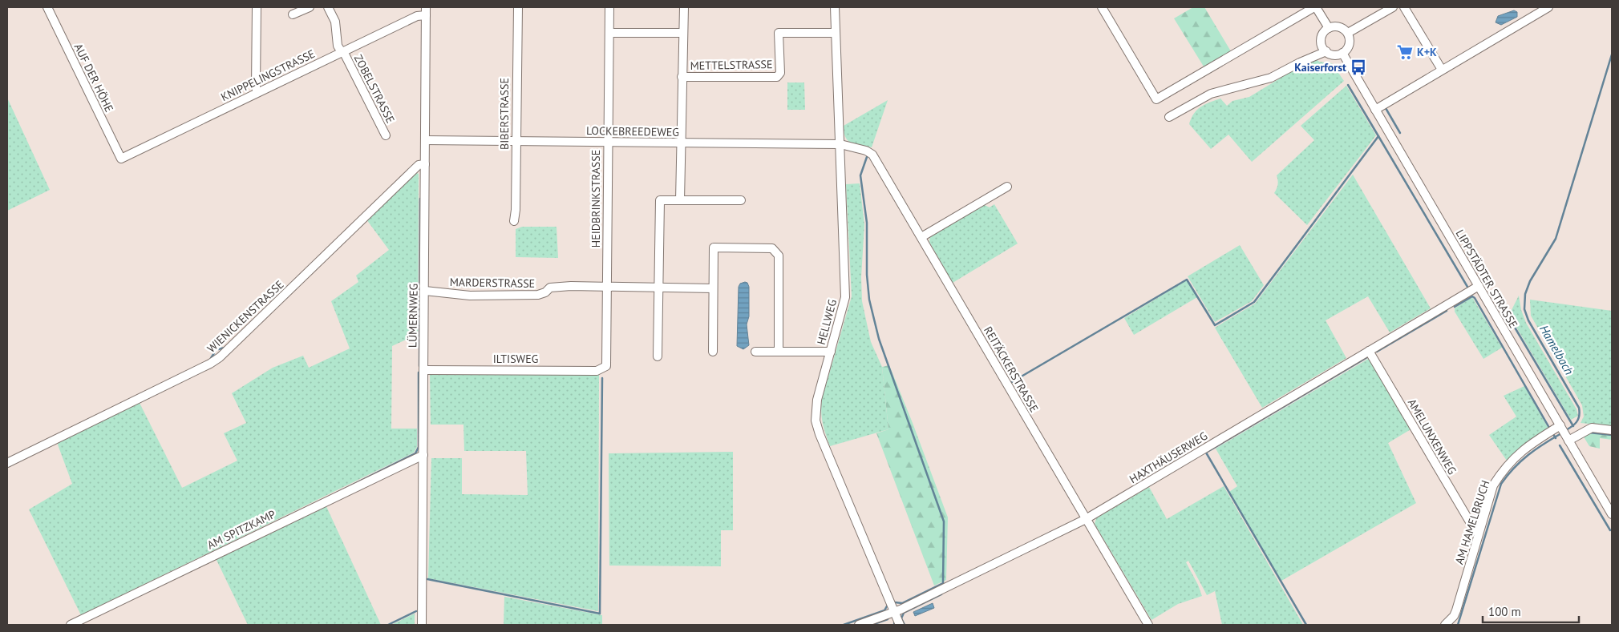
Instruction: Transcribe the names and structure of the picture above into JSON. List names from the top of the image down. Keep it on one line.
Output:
{"streets":{"street":["METTELSTRASSE","KNIPPELINGSTRASSE","AUF DER HÖHE","ZOBELSTRASSE","BIBERSTRASSE","LOCKEBREEDEWEG","HEIDBRINKSTRASSE","LIPPSTÄDTER STRASSE","MARDERSTRASSE","LÜMERNWEG","WIENICKENSTRASSE","HELLWEG","ILTISWEG","REITÄCKERSTRASSE","AMELUNXENWEG","HAXTHÄUSERWEG","AM HAMELBRUCH","AM SPITZKAMP"]},"crossings":[["METTELSTRASSE","HELLWEG"],["KNIPPELINGSTRASSE","AUF DER HÖHE"],["KNIPPELINGSTRASSE","ZOBELSTRASSE"],["KNIPPELINGSTRASSE","LÜMERNWEG"],["BIBERSTRASSE","LOCKEBREEDEWEG"],["LOCKEBREEDEWEG","HEIDBRINKSTRASSE"],["LOCKEBREEDEWEG","LÜMERNWEG"],["LOCKEBREEDEWEG","HELLWEG"],["LOCKEBREEDEWEG","REITÄCKERSTRASSE"],["HEIDBRINKSTRASSE","MARDERSTRASSE"],["HEIDBRINKSTRASSE","ILTISWEG"],["LIPPSTÄDTER STRASSE","HAXTHÄUSERWEG"],["LIPPSTÄDTER STRASSE","AM HAMELBRUCH"],["MARDERSTRASSE","LÜMERNWEG"],["LÜMERNWEG","WIENICKENSTRASSE"],["LÜMERNWEG","ILTISWEG"],["LÜMERNWEG","AM SPITZKAMP"],["HELLWEG","REITÄCKERSTRASSE"],["HELLWEG","HAXTHÄUSERWEG"],["REITÄCKERSTRASSE","HAXTHÄUSERWEG"],["AMELUNXENWEG","HAXTHÄUSERWEG"],["AMELUNXENWEG","AM HAMELBRUCH"]],"water":["Hamelbach"],"places":{"supermarket":["K+K"],"bus stop":["Kaiserforst"]},"scale_bar":"100 m"}
